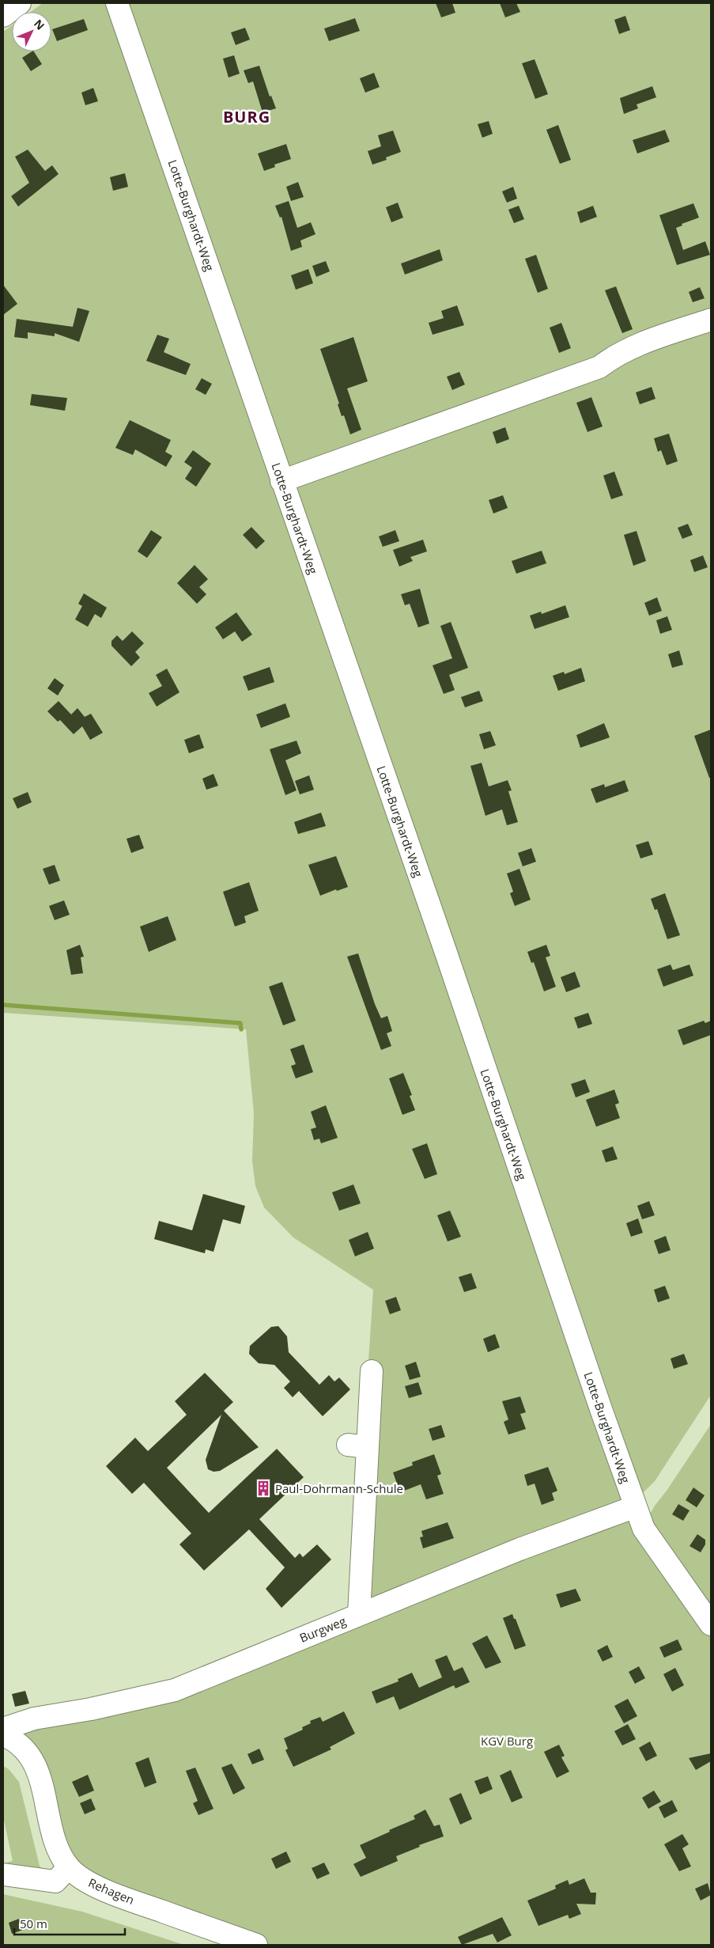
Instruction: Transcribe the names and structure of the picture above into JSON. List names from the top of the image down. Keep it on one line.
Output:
{"streets":{"street":["Lotte-Burghardt-Weg","Burgweg","Rehagen"]},"crossings":[["Lotte-Burghardt-Weg","Burgweg"]],"districts":["BURG"],"parks":["KGV Burg"],"places":{"building":["Paul-Dohrmann-Schule"]},"scale_bar":"50 m","north":"top right"}
